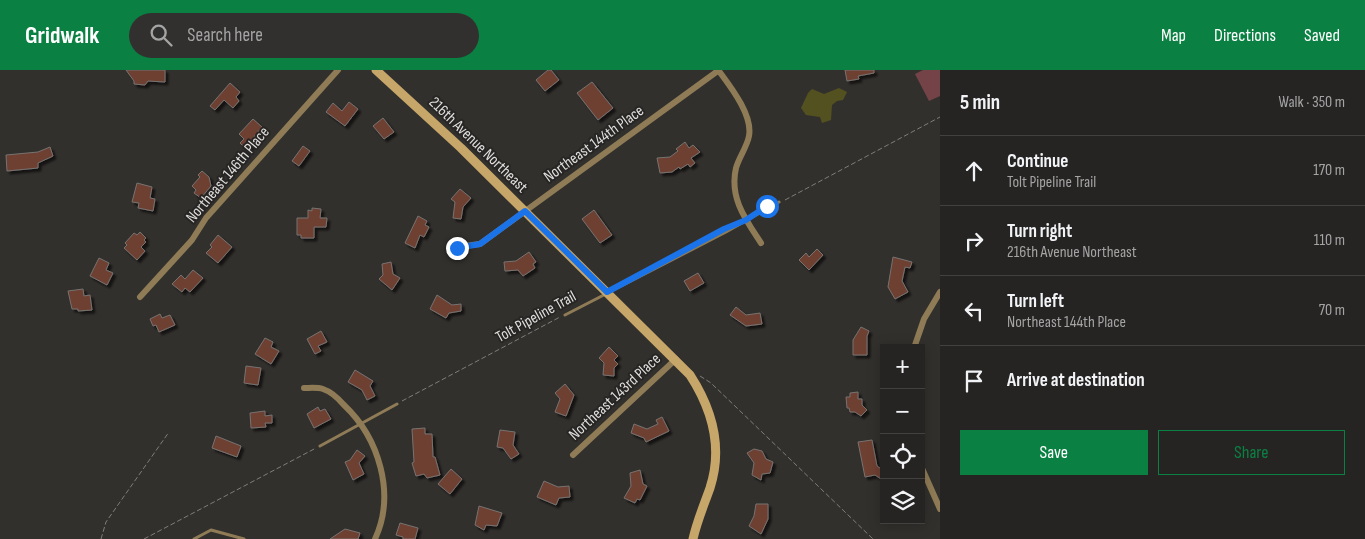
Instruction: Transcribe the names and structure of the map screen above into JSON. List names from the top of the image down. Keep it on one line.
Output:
{"streets":{"street":["Northeast 144th Place","216th Avenue Northeast","Northeast 146th Place","Northeast 143rd Place"],"path":["Tolt Pipeline Trail"]},"crossings":[["Northeast 144th Place","216th Avenue Northeast"],["216th Avenue Northeast","Northeast 143rd Place"]],"page":{"header":"Gridwalk","search":"Search here","nav":["Map","Directions","Saved"],"heading":["5 min","Walk · 350 m"],"list":[["Continue","Tolt Pipeline Trail","170 m"],["Turn right","216th Avenue Northeast","110 m"],["Turn left","Northeast 144th Place","70 m"],"Arrive at destination"],"map_buttons":["+","−"],"buttons":["Save","Share"]}}
